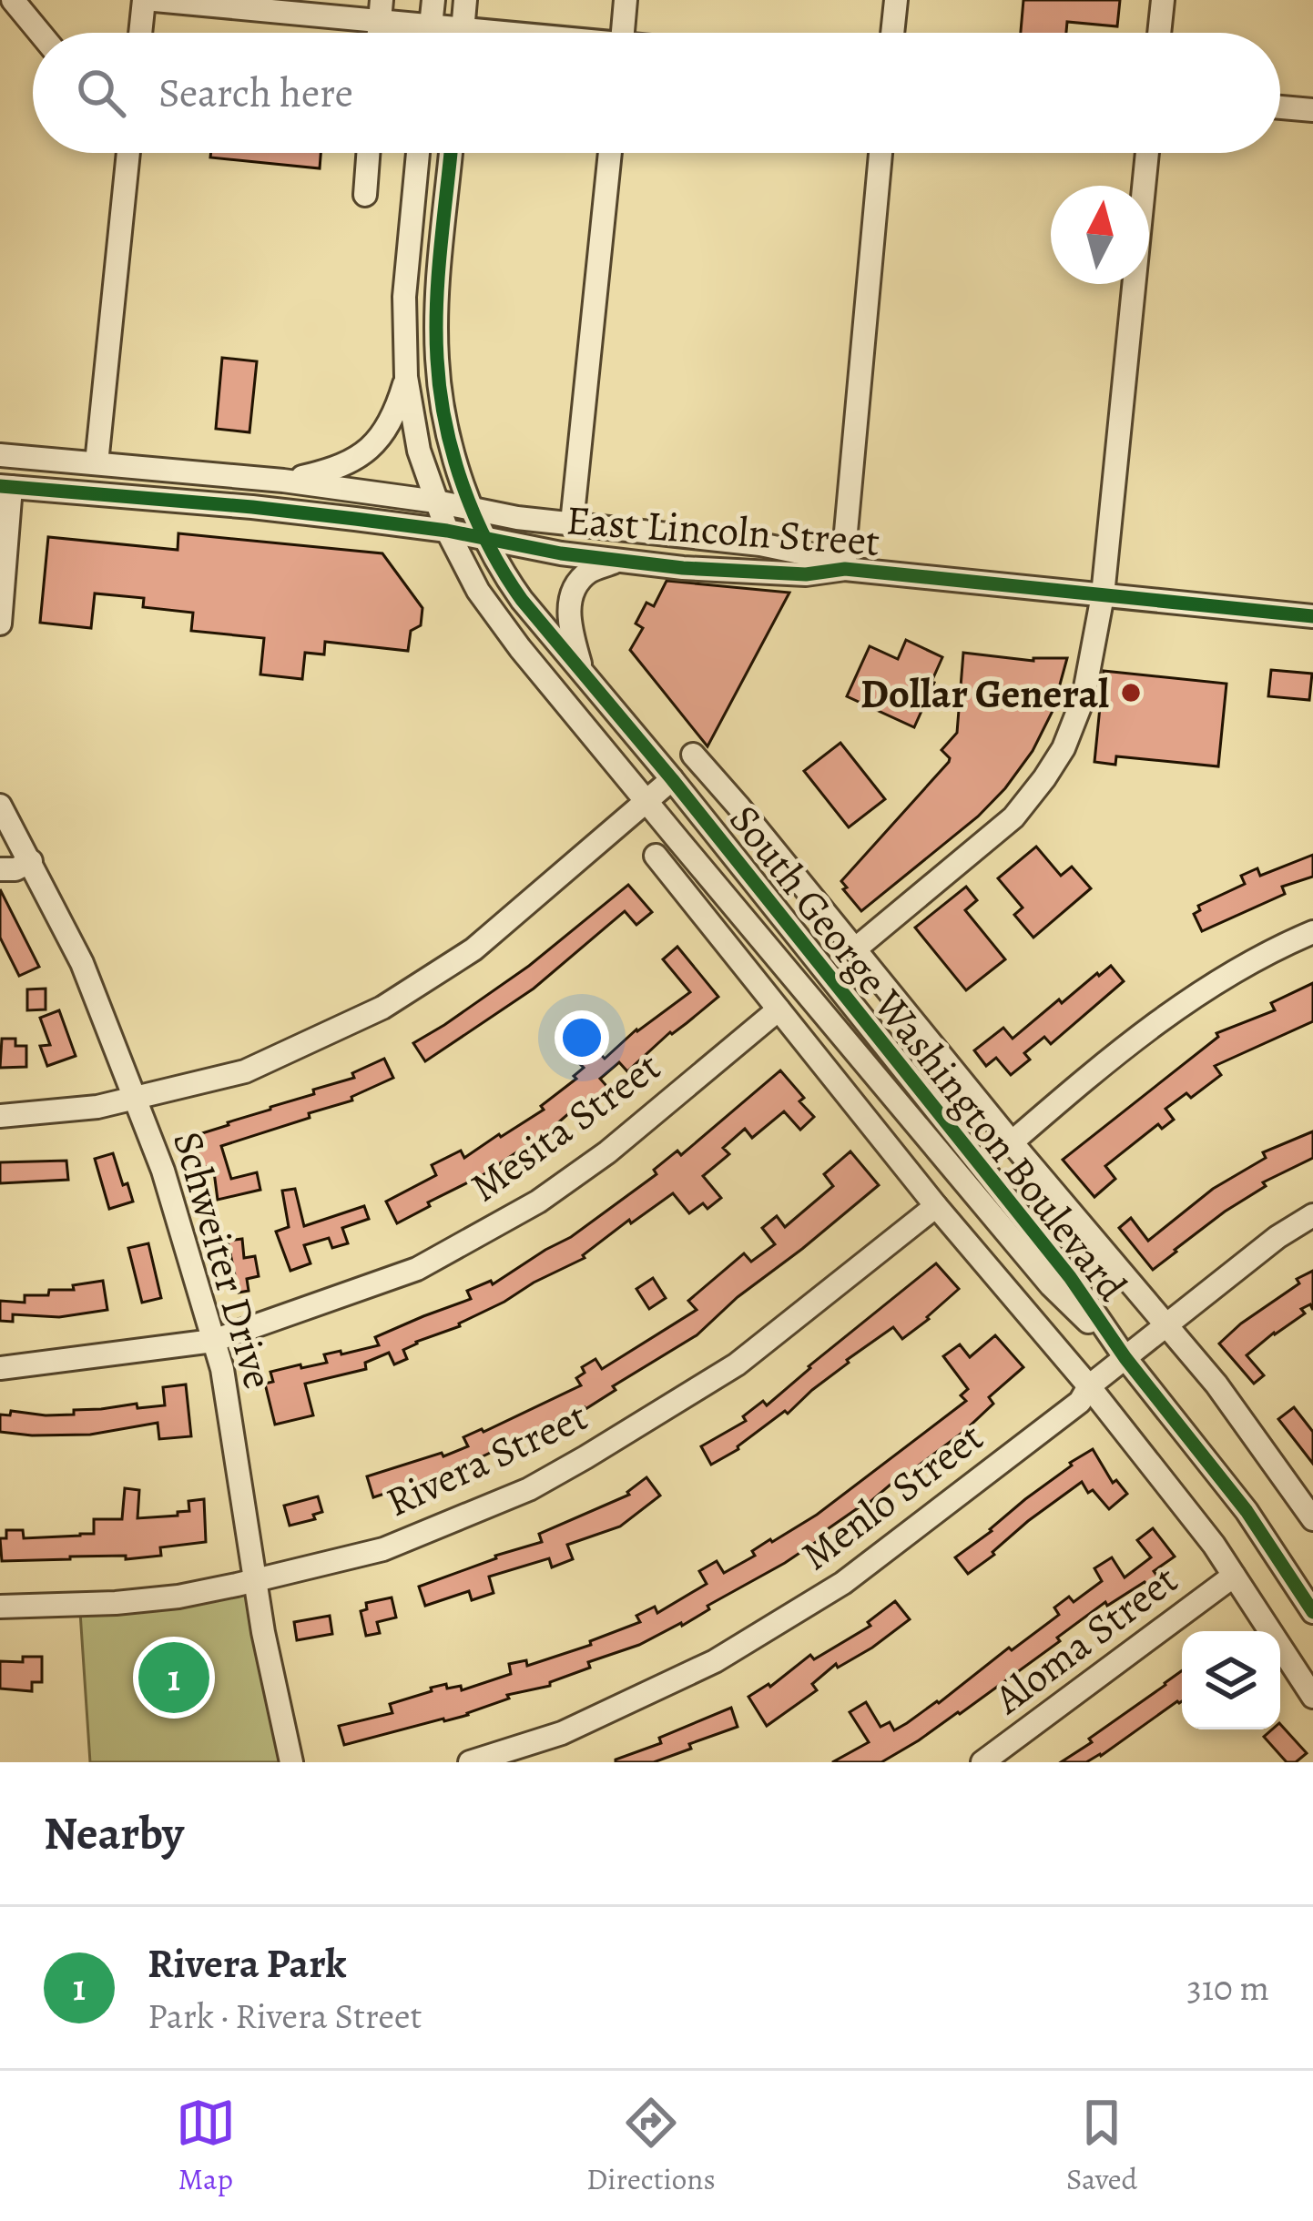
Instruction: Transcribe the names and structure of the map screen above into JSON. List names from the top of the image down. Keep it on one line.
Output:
{"streets":{"street":["East Lincoln Street","South George Washington Boulevard","Mesita Street","Schweiter Drive","Rivera Street","Menlo Street","Aloma Street"]},"crossings":[["East Lincoln Street","South George Washington Boulevard"],["South George Washington Boulevard","Menlo Street"],["Mesita Street","Schweiter Drive"],["Schweiter Drive","Rivera Street"]],"places":["Dollar General"],"north":"top","page":{"search":"Search here","pins":"1","heading":"Nearby","list":[{"mark":"1","name":"Rivera Park","note":"Park · Rivera Street","value":"310 m"}],"nav":["Map","Directions","Saved"]}}
